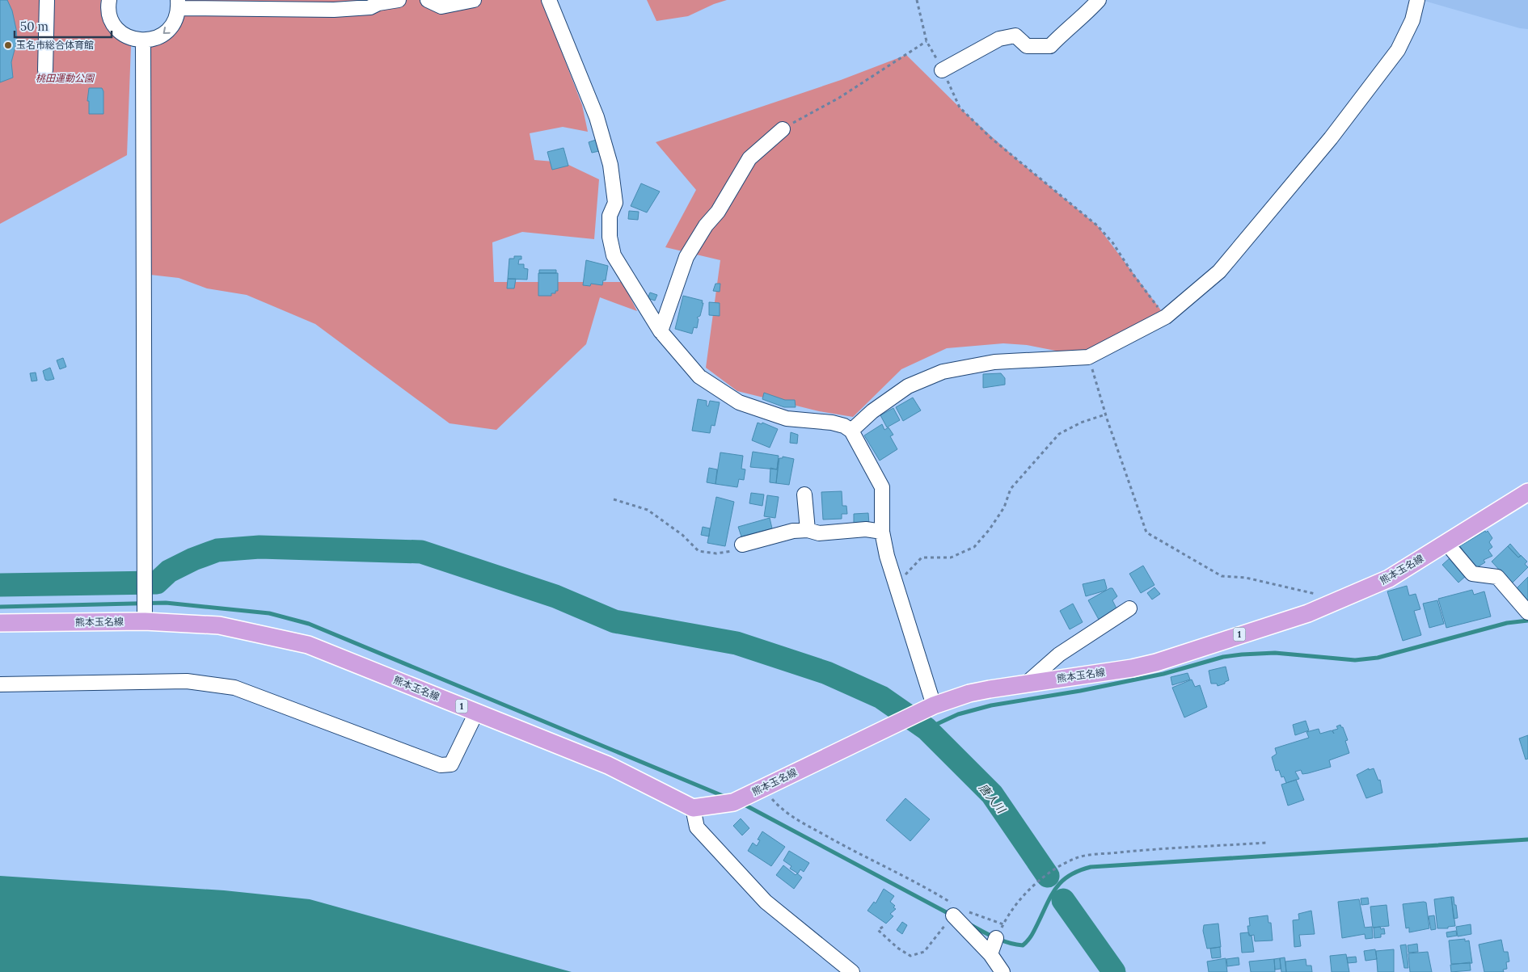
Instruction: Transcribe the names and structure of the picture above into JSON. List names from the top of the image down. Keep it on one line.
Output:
{"streets":{"main road":["熊本玉名線","1"]},"water":["唐人川"],"parks":["桃田運動公園"],"places":["玉名市総合体育館"],"scale_bar":"50 m"}
